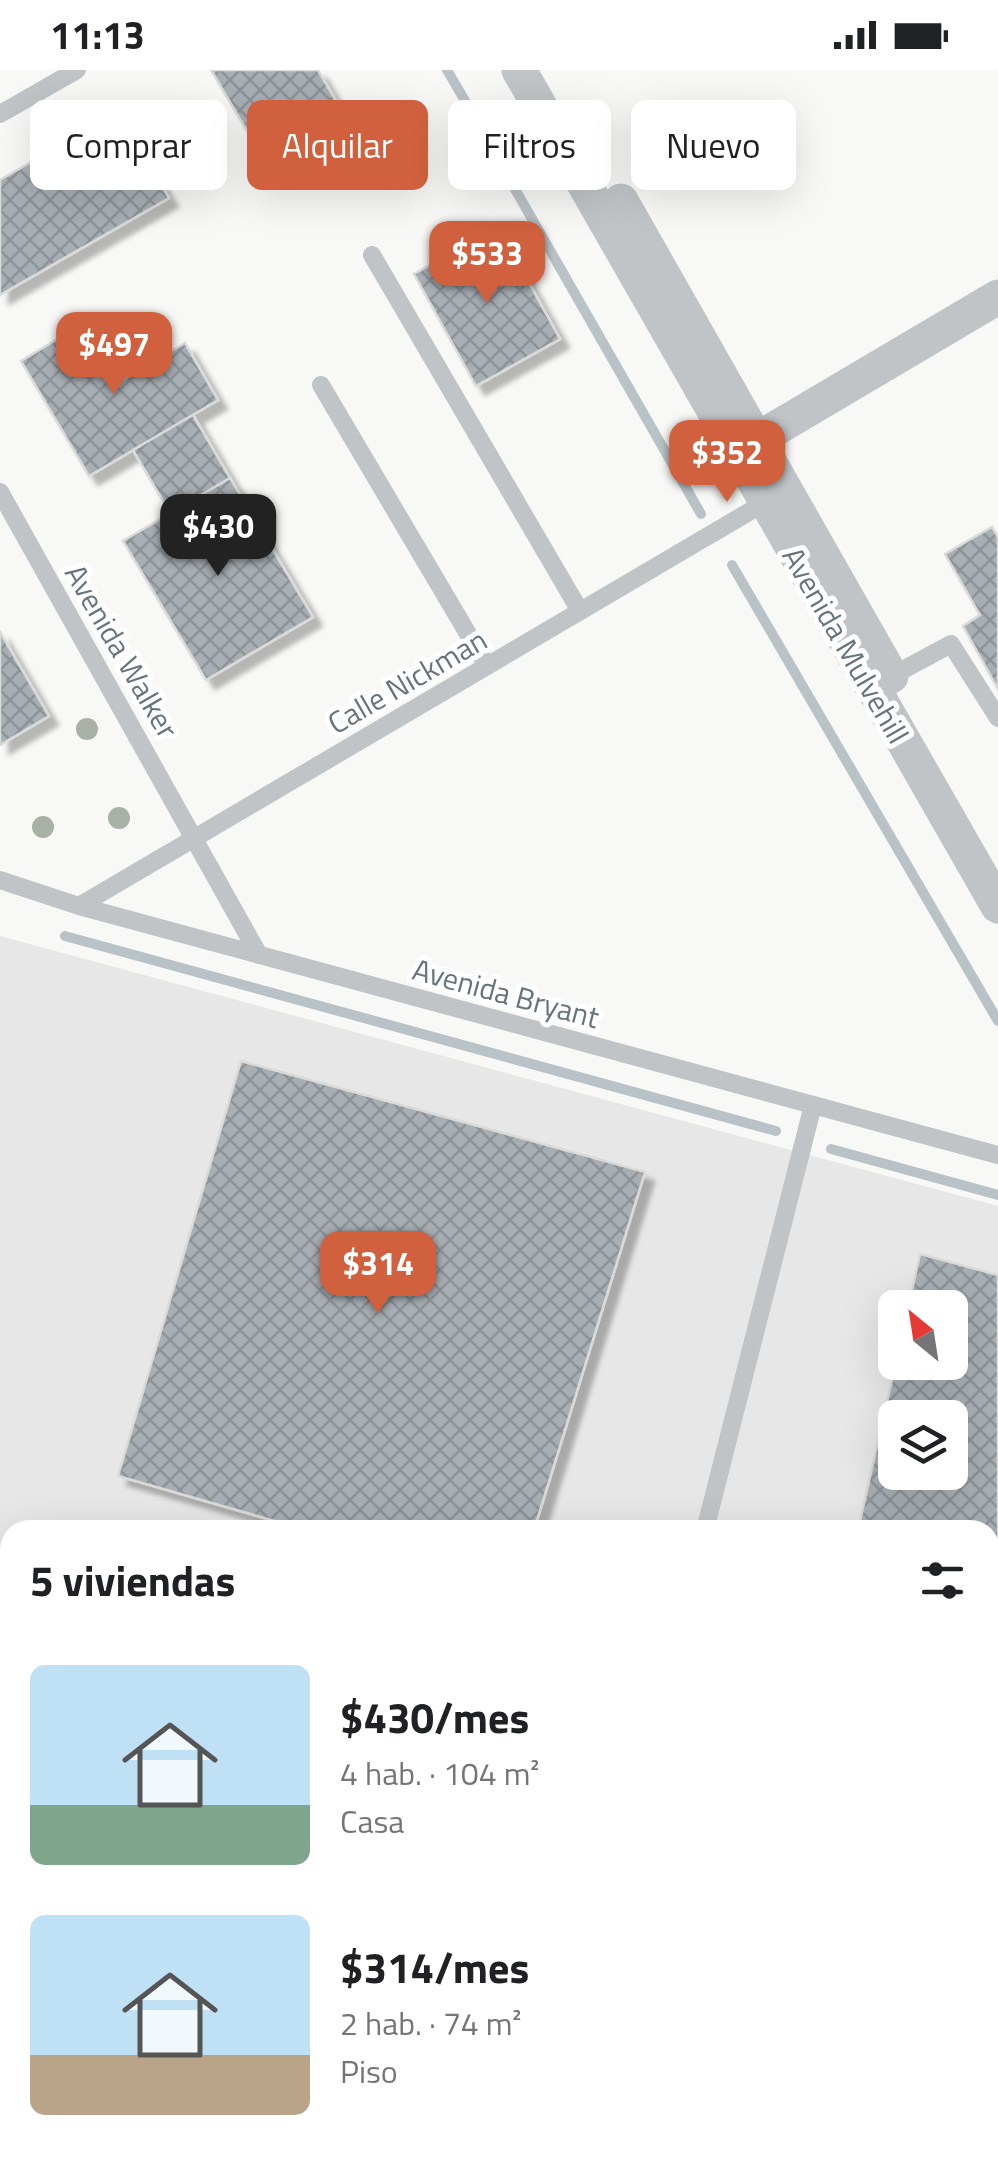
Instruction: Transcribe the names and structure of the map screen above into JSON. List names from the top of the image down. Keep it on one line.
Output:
{"streets":{"street":["Avenida Mulvehill"],"lane":["Avenida Walker","Calle Nickman","Avenida Bryant"]},"crossings":[["Avenida Mulvehill","Calle Nickman"],["Avenida Walker","Calle Nickman"],["Avenida Walker","Avenida Bryant"],["Calle Nickman","Avenida Bryant"]],"north":"top left","page":{"status":"11:13","chip":["Comprar","Alquilar","Filtros","Nuevo"],"price":["$533","$497","$352","$430","$314"],"heading":"5 viviendas","list":[{"name":"$430/mes","note":"4 hab. · 104 m² · Casa"},{"name":"$314/mes","note":"2 hab. · 74 m² · Piso"}]}}
